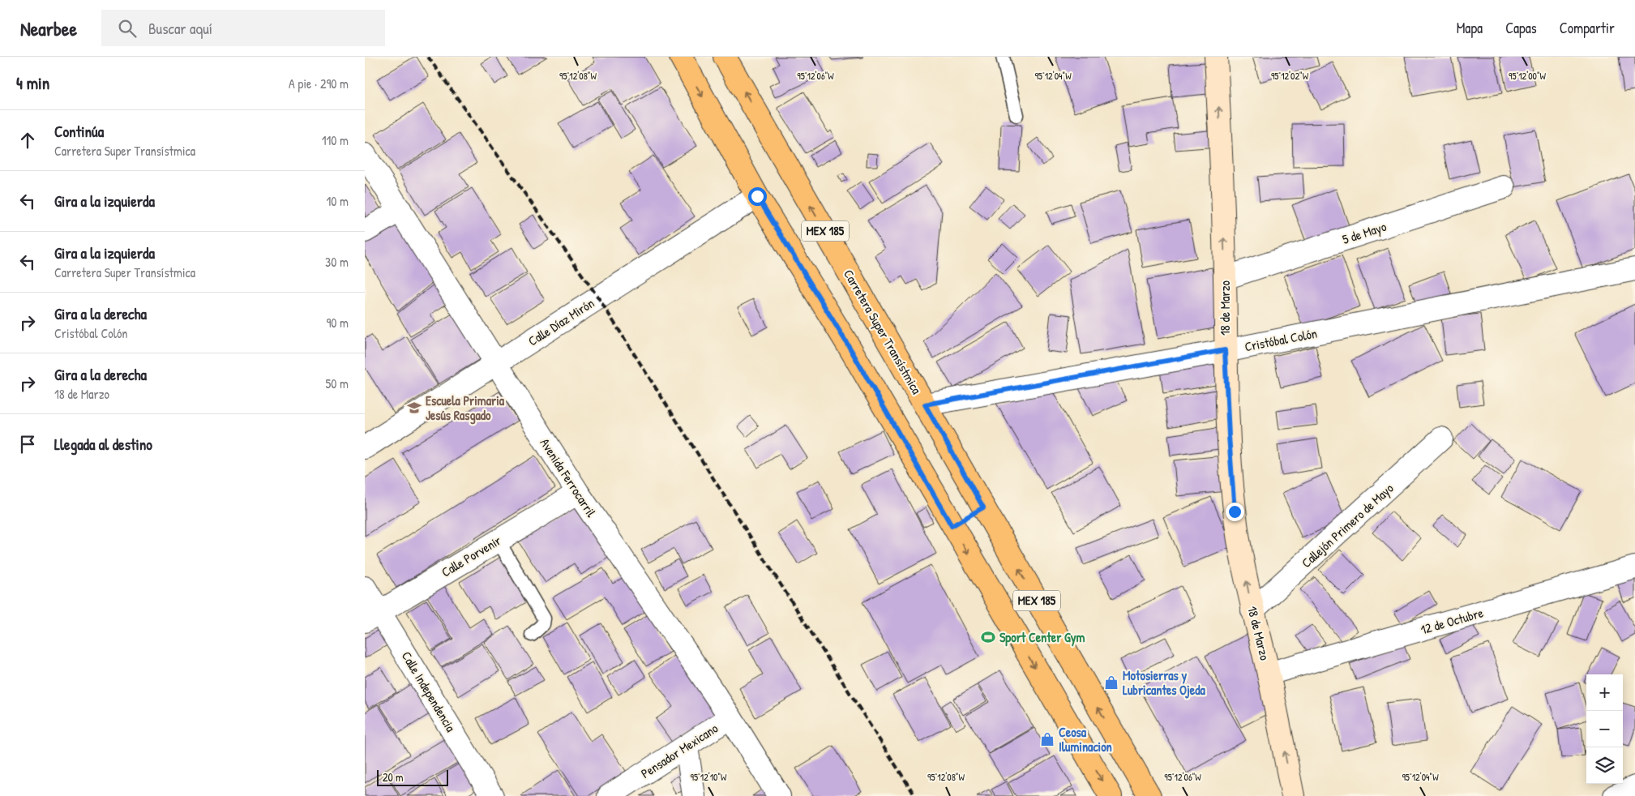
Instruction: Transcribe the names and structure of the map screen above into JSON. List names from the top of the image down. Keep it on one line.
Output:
{"streets":{"main road":["MEX 185","18 de Marzo","Carretera Super Transístmica"],"street":["5 de Mayo","Calle Díaz Mirón","Cristóbal Colón","Avenida Ferrocarril","Callejón Primero de Mayo","Calle Porvenir","12 de Octubre","Calle Independencia","Pensador Mexicano"]},"crossings":[["MEX 185","Calle Díaz Mirón"],["5 de Mayo","18 de Marzo"],["18 de Marzo","Cristóbal Colón"],["18 de Marzo","Callejón Primero de Mayo"],["18 de Marzo","12 de Octubre"],["Calle Díaz Mirón","Avenida Ferrocarril"],["Carretera Super Transístmica","Cristóbal Colón"],["Avenida Ferrocarril","Calle Porvenir"],["Avenida Ferrocarril","Pensador Mexicano"],["Calle Porvenir","Calle Independencia"]],"one_way":["18 de Marzo"],"places":{"school or university":["Escuela Primaria Jesús Rasgado"],"sports":["Sport Center Gym"],"shop":["Motosierras y Lubricantes Ojeda","Ceosa Iluminacion"]},"scale_bar":"20 m","page":{"header":"Nearbee","search":"Buscar aquí","nav":["Mapa","Capas","Compartir"],"heading":["4 min","A pie · 290 m"],"list":[["Continúa","Carretera Super Transístmica","110 m"],["Gira a la izquierda","10 m"],["Gira a la izquierda","Carretera Super Transístmica","30 m"],["Gira a la derecha","Cristóbal Colón","90 m"],["Gira a la derecha","18 de Marzo","50 m"],"Llegada al destino"],"map_buttons":["+","−"],"scale":"20 m"},"coordinates":["95°12'00\"W","95°12'08\"W","95°12'06\"W","95°12'04\"W","95°12'02\"W","95°12'10\"W"]}
